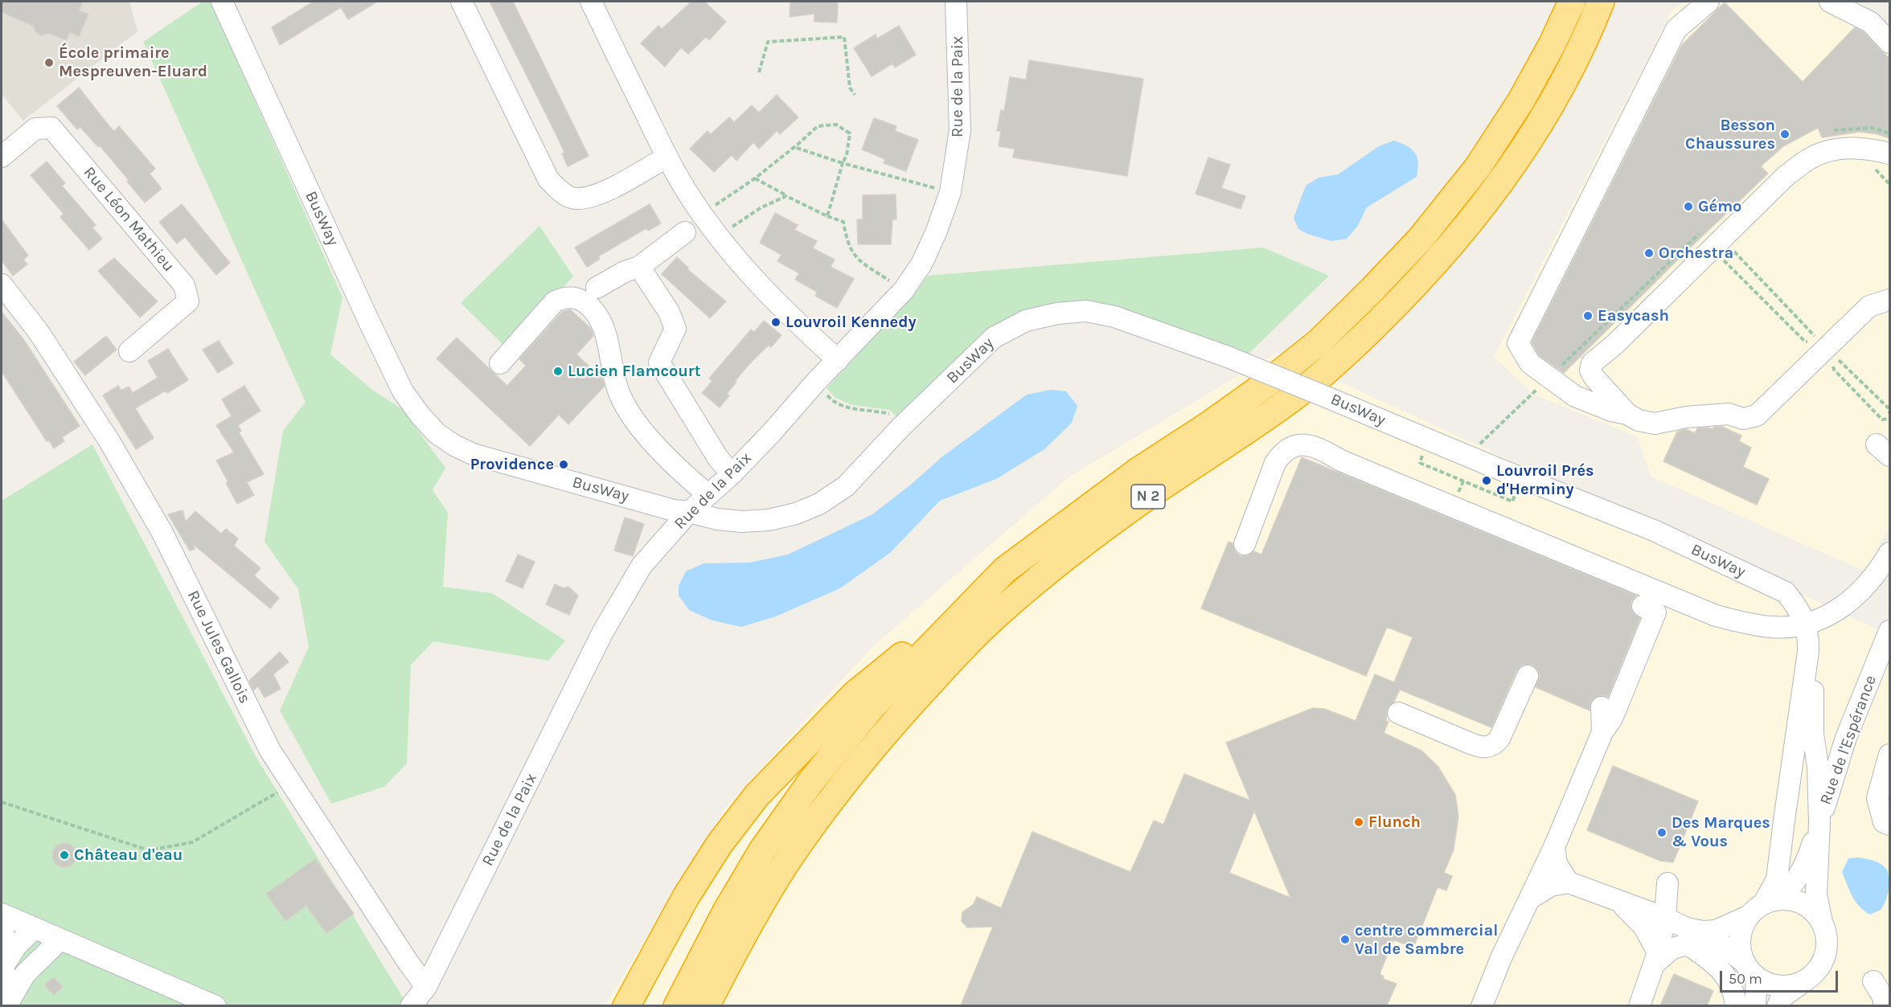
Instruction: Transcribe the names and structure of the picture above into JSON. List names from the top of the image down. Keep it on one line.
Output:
{"streets":{"highway":["N 2"],"street":["Rue de la Paix","BusWay","Rue Léon Mathieu","Rue Jules Gallois","Rue de l'Espérance"]},"crossings":[["Rue de la Paix","BusWay"],["Rue de la Paix","Rue Jules Gallois"],["BusWay","Rue de l'Espérance"]],"places":["École primaire Mespreuven-Eluard","Besson Chaussures","Gémo","Orchestra","Easycash","Louvroil Kennedy","Lucien Flamcourt","Providence","Louvroil Prés d'Herminy","Flunch","Des Marques & Vous","Château d'eau","centre commercial Val de Sambre"],"scale_bar":"50 m"}
